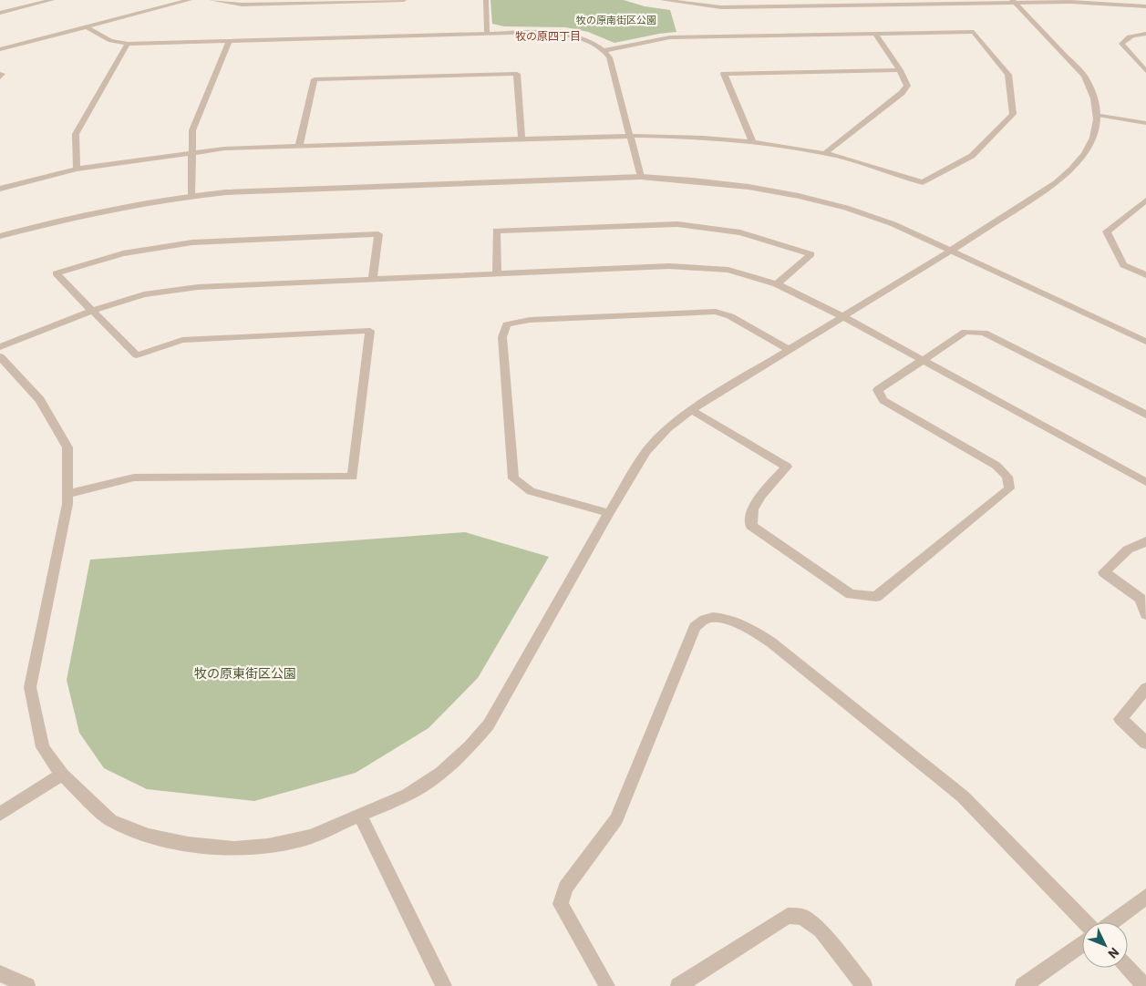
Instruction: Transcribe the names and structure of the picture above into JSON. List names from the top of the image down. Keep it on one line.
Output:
{"districts":["牧の原四丁目"],"parks":["牧の原南街区公園","牧の原東街区公園"],"north":"bottom right"}
